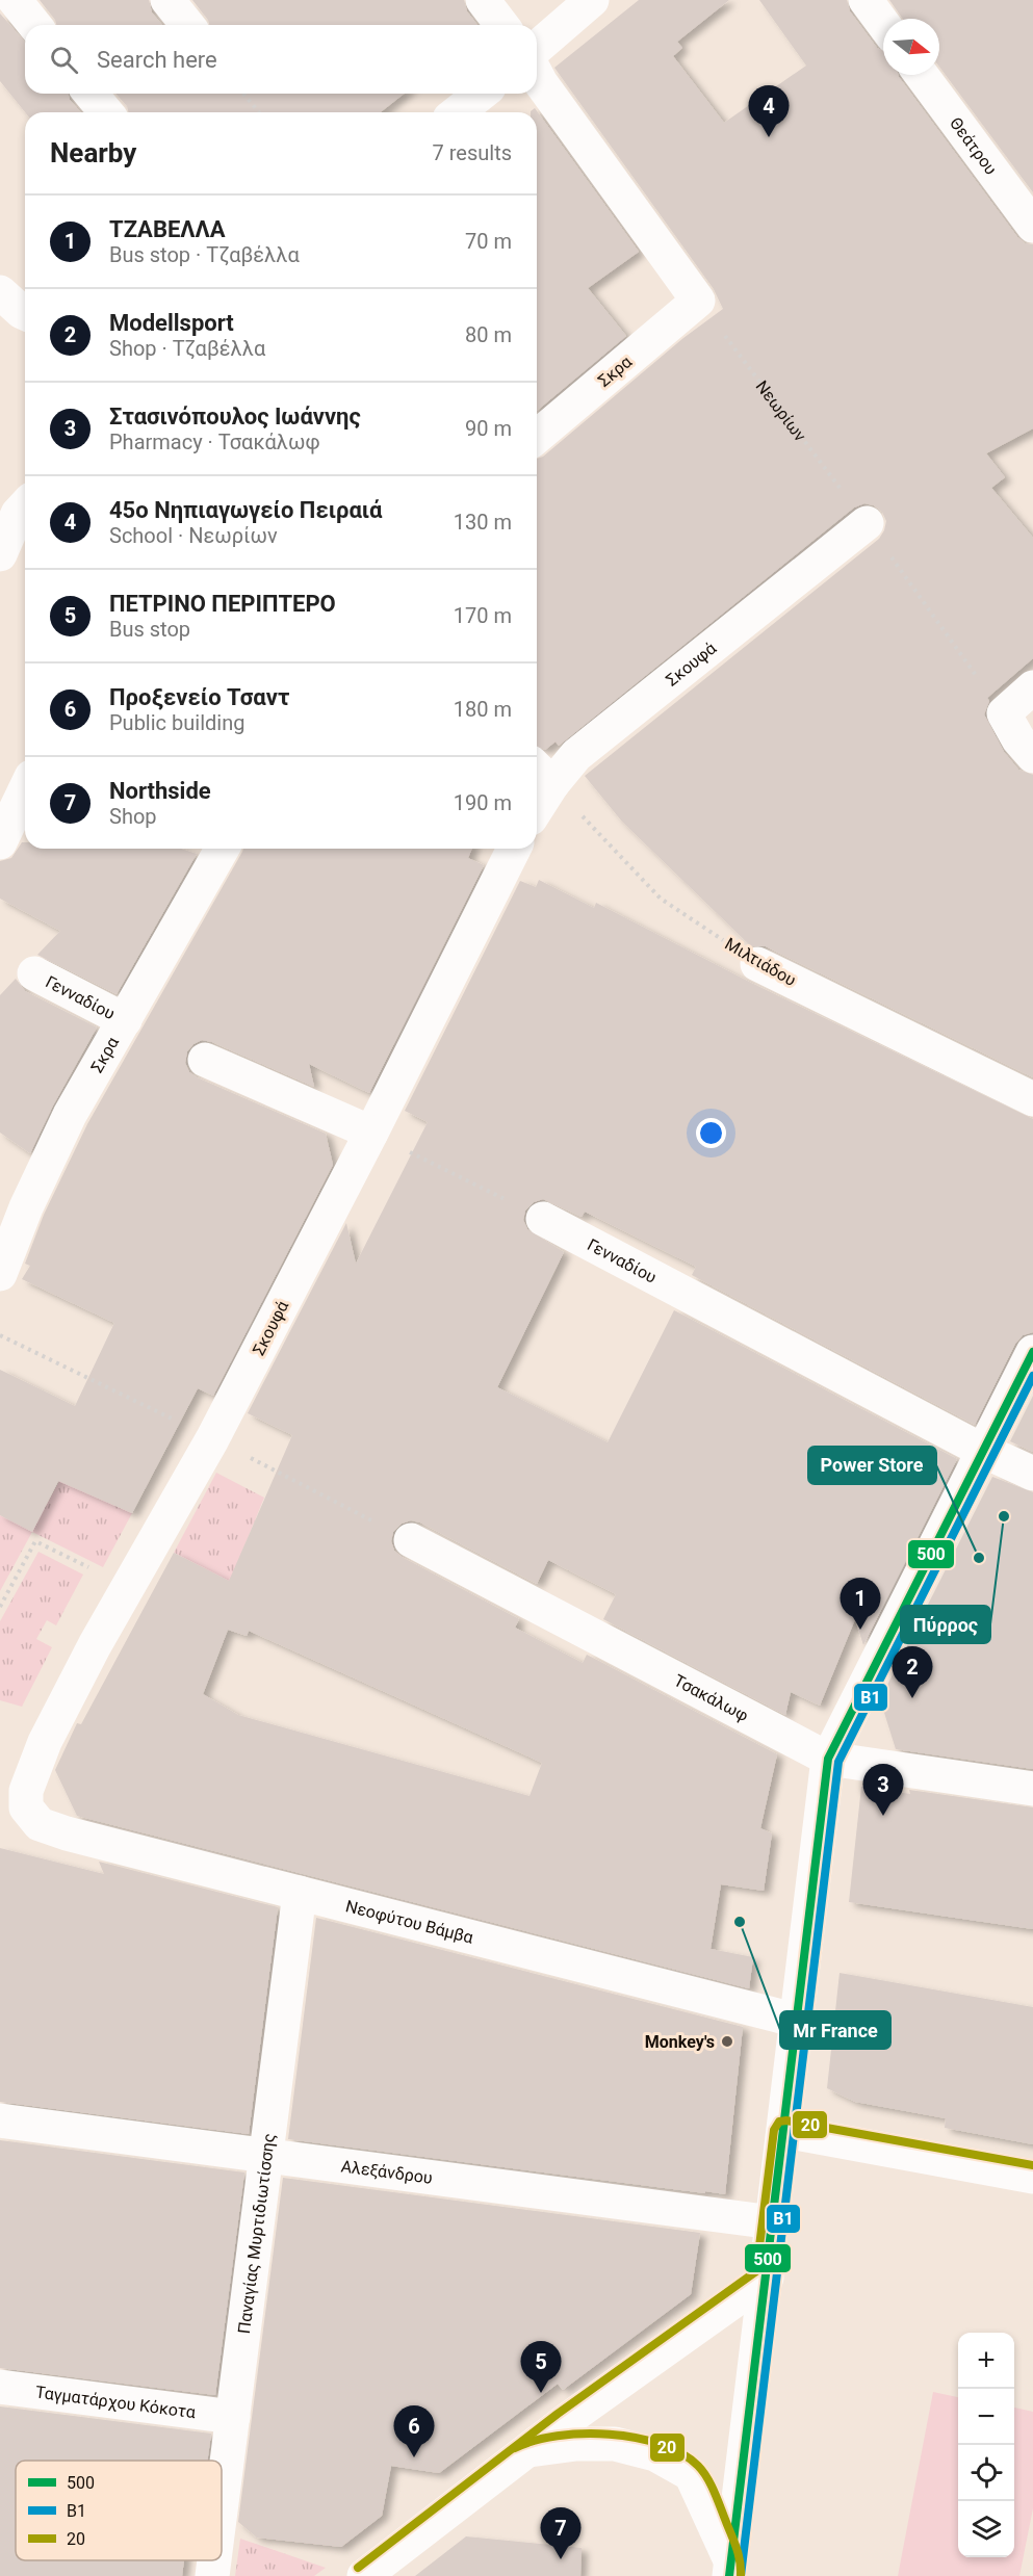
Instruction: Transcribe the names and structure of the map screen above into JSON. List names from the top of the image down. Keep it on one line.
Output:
{"streets":{"street":["Θεάτρου","Σκρα","Σκουφά","Μιλτιάδου","Γενναδίου","Τσακάλωφ","Νεοφύτου Βάμβα","Αλεξάνδρου","Παναγίας Μυρτιδιωτίσσης","Ταγματάρχου Κόκοτα"],"path":["Νεωρίων"]},"crossings":[["Σκρα","Νεωρίων"],["Σκρα","Γενναδίου"],["Νεωρίων","Σκουφά"],["Σκουφά","Μιλτιάδου"],["Σκουφά","Νεοφύτου Βάμβα"],["Νεοφύτου Βάμβα","Παναγίας Μυρτιδιωτίσσης"],["Αλεξάνδρου","Παναγίας Μυρτιδιωτίσσης"],["Παναγίας Μυρτιδιωτίσσης","Ταγματάρχου Κόκοτα"]],"places":["Πύρρος","Power Store","Mr France","Monkey's"],"lines":["transit line 500","transit line Β1","transit line 20"],"legend":["500","Β1","20"],"north":"right","page":{"search":"Search here","pins":["4","1","2","3","5","6","7"],"heading":["Nearby","7 results"],"list":[{"mark":"1","name":"ΤΖΑΒΕΛΛΑ","note":"Bus stop · Τζαβέλλα","value":"70 m"},{"mark":"2","name":"Modellsport","note":"Shop · Τζαβέλλα","value":"80 m"},{"mark":"3","name":"Στασινόπουλος Ιωάννης","note":"Pharmacy · Τσακάλωφ","value":"90 m"},{"mark":"4","name":"45ο Νηπιαγωγείο Πειραιά","note":"School · Νεωρίων","value":"130 m"},{"mark":"5","name":"ΠΕΤΡΙΝΟ ΠΕΡΙΠΤΕΡΟ","note":"Bus stop","value":"170 m"},{"mark":"6","name":"Προξενείο Τσαντ","note":"Public building","value":"180 m"},{"mark":"7","name":"Northside","note":"Shop","value":"190 m"}],"map_buttons":["+","−"]}}
